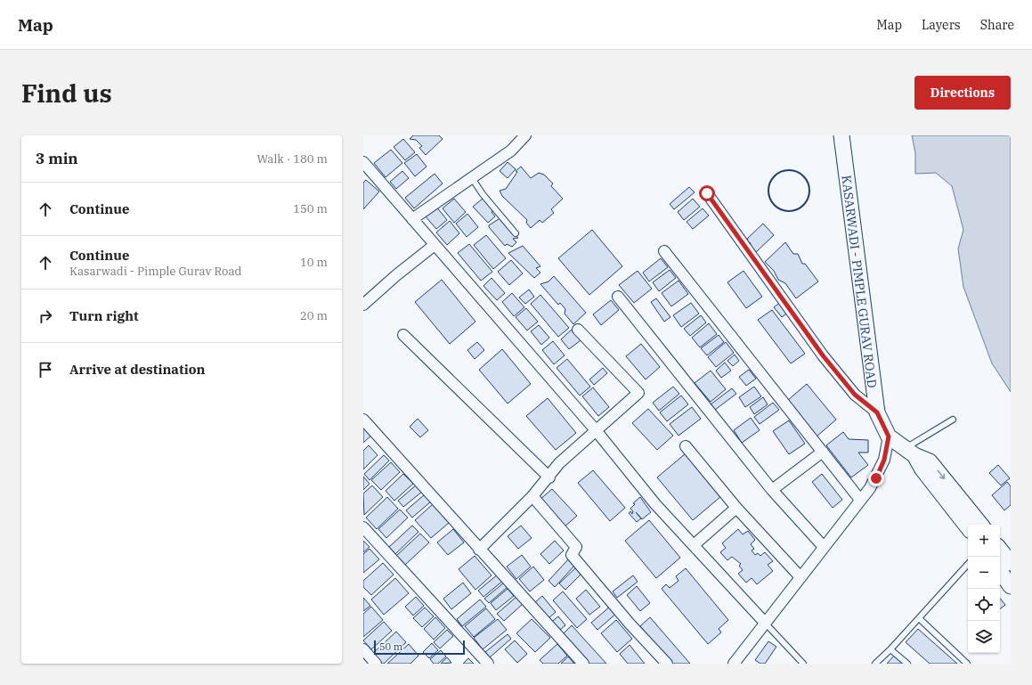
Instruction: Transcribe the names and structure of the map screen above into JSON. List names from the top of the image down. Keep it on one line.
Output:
{"streets":{"street":["KASARWADI - PIMPLE GURAV ROAD"]},"scale_bar":"50 m","page":{"header":"Map","nav":["Map","Layers","Share"],"buttons":"Directions","title":"Find us","heading":["3 min","Walk · 180 m"],"list":[["Continue","150 m"],["Continue","Kasarwadi - Pimple Gurav Road","10 m"],["Turn right","20 m"],"Arrive at destination"],"map_buttons":["+","−"],"scale":"50 m"}}
